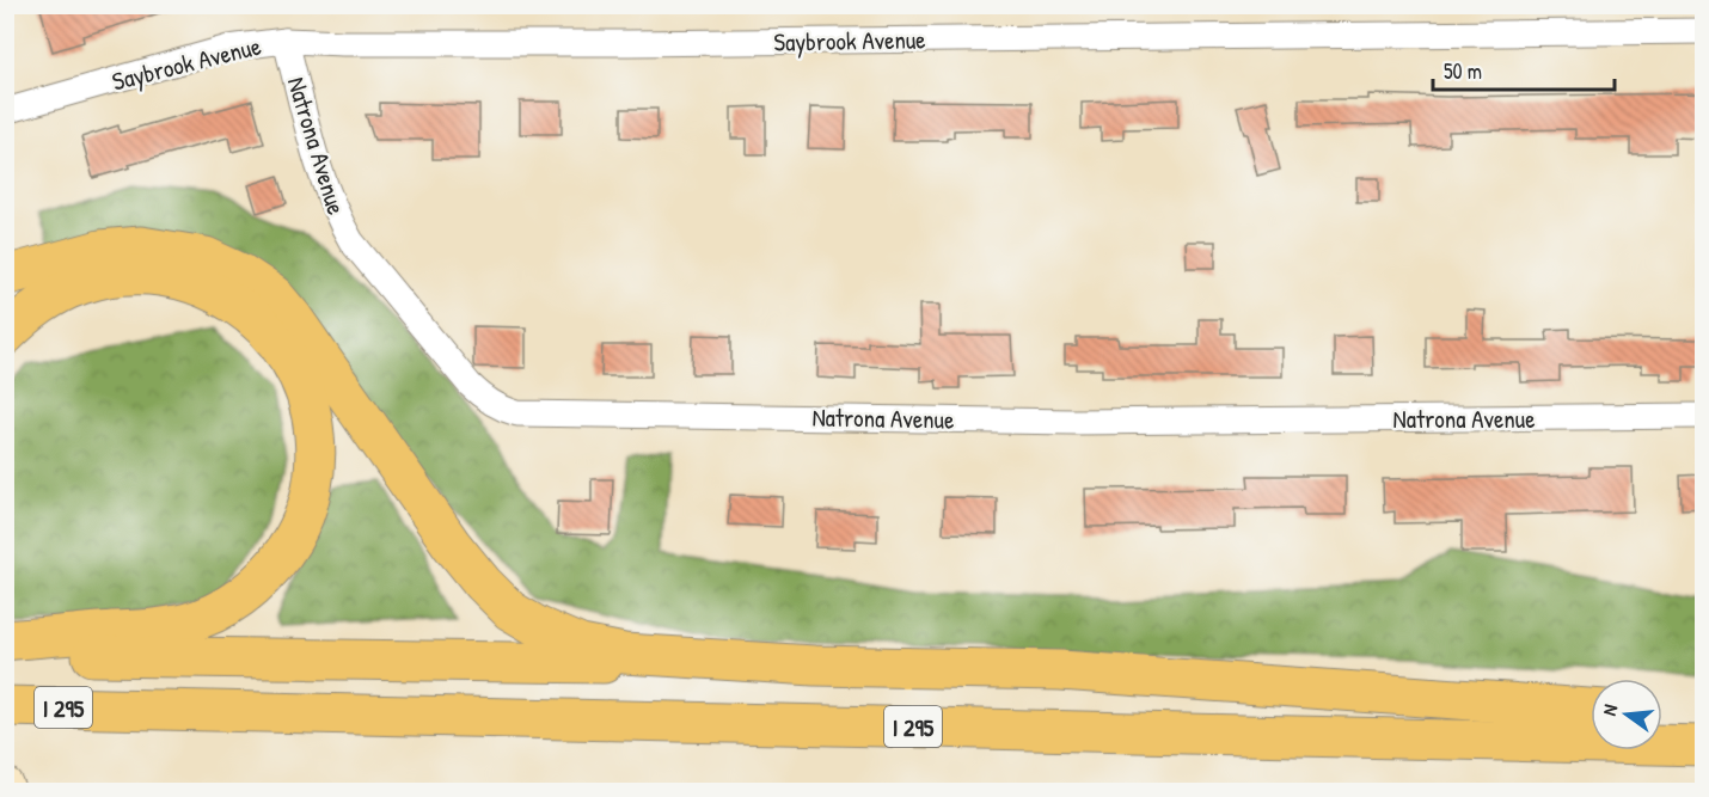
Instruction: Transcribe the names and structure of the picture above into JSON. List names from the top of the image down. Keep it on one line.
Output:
{"streets":{"highway":["I 295"],"street":["Saybrook Avenue","Natrona Avenue"]},"crossings":[["Saybrook Avenue","Natrona Avenue"]],"scale_bar":"50 m","north":"left"}
